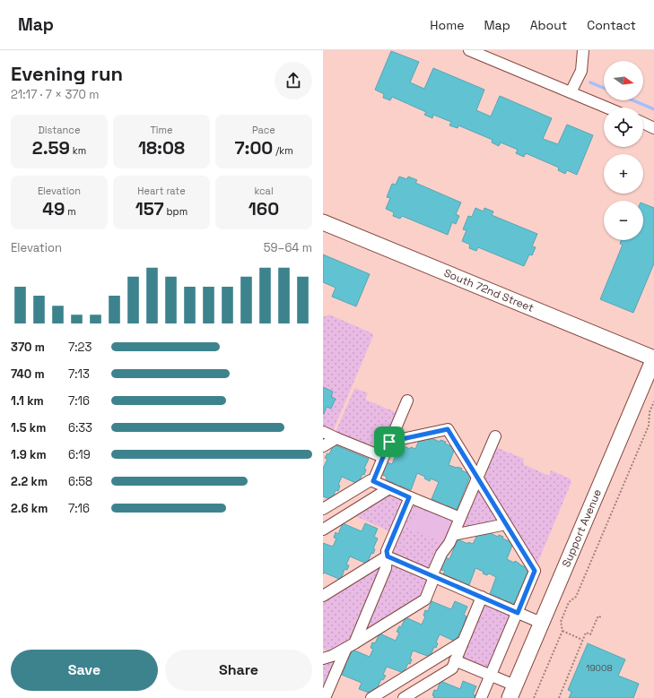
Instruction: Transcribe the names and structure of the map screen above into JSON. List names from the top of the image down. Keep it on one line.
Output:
{"streets":{"street":["South 72nd Street","Support Avenue"]},"crossings":[["South 72nd Street","Support Avenue"]],"house_numbers":["19008"],"north":"right","page":{"header":"Map","nav":["Home","Map","About","Contact"],"heading":["Evening run","21:17 · 7 × 370 m"],"map_buttons":["+","−"],"stats":[["Distance","2.59 km"],["Time","18:08"],["Pace","7:00 /km"],["Elevation","49 m"],["Heart rate","157 bpm"],["kcal","160"]],"chart":["Elevation","59–64 m"],"list":[{"name":"370 m","note":"7:23"},{"name":"740 m","note":"7:13"},{"name":"1.1 km","note":"7:16"},{"name":"1.5 km","note":"6:33"},{"name":"1.9 km","note":"6:19"},{"name":"2.2 km","note":"6:58"},{"name":"2.6 km","note":"7:16"}],"buttons":["Save","Share"]}}
